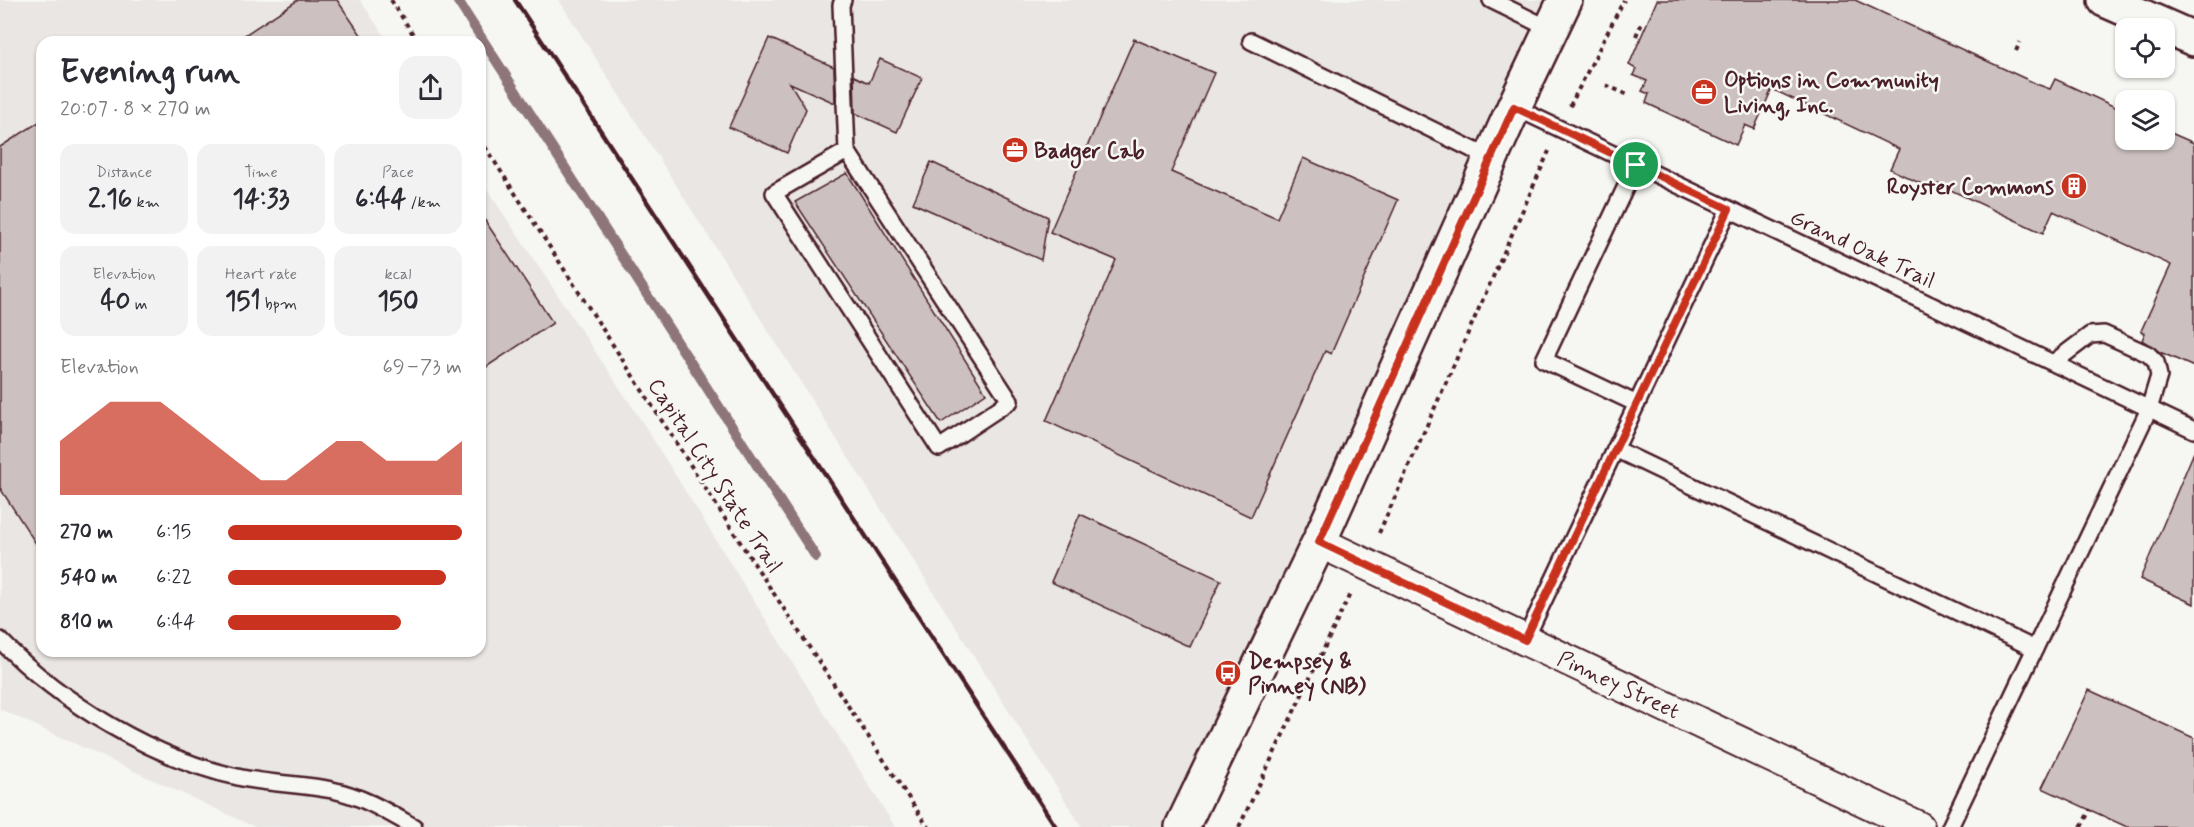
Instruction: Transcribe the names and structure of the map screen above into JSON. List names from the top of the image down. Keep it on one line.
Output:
{"streets":{"street":["Pinney Street"],"lane":["Grand Oak Trail"],"path":["Capital City State Trail"]},"places":{"office":["Options in Community Living, Inc.","Badger Cab"],"building":["Royster Commons"],"bus stop":["Dempsey & Pinney (NB)"]},"page":{"heading":["Evening run","20:07 · 8 × 270 m"],"stats":[["Distance","2.16 km"],["Time","14:33"],["Pace","6:44 /km"],["Elevation","40 m"],["Heart rate","151 bpm"],["kcal","150"]],"chart":["Elevation","69–73 m"],"list":[{"name":"270 m","note":"6:15"},{"name":"540 m","note":"6:22"},{"name":"810 m","note":"6:44"}]}}
